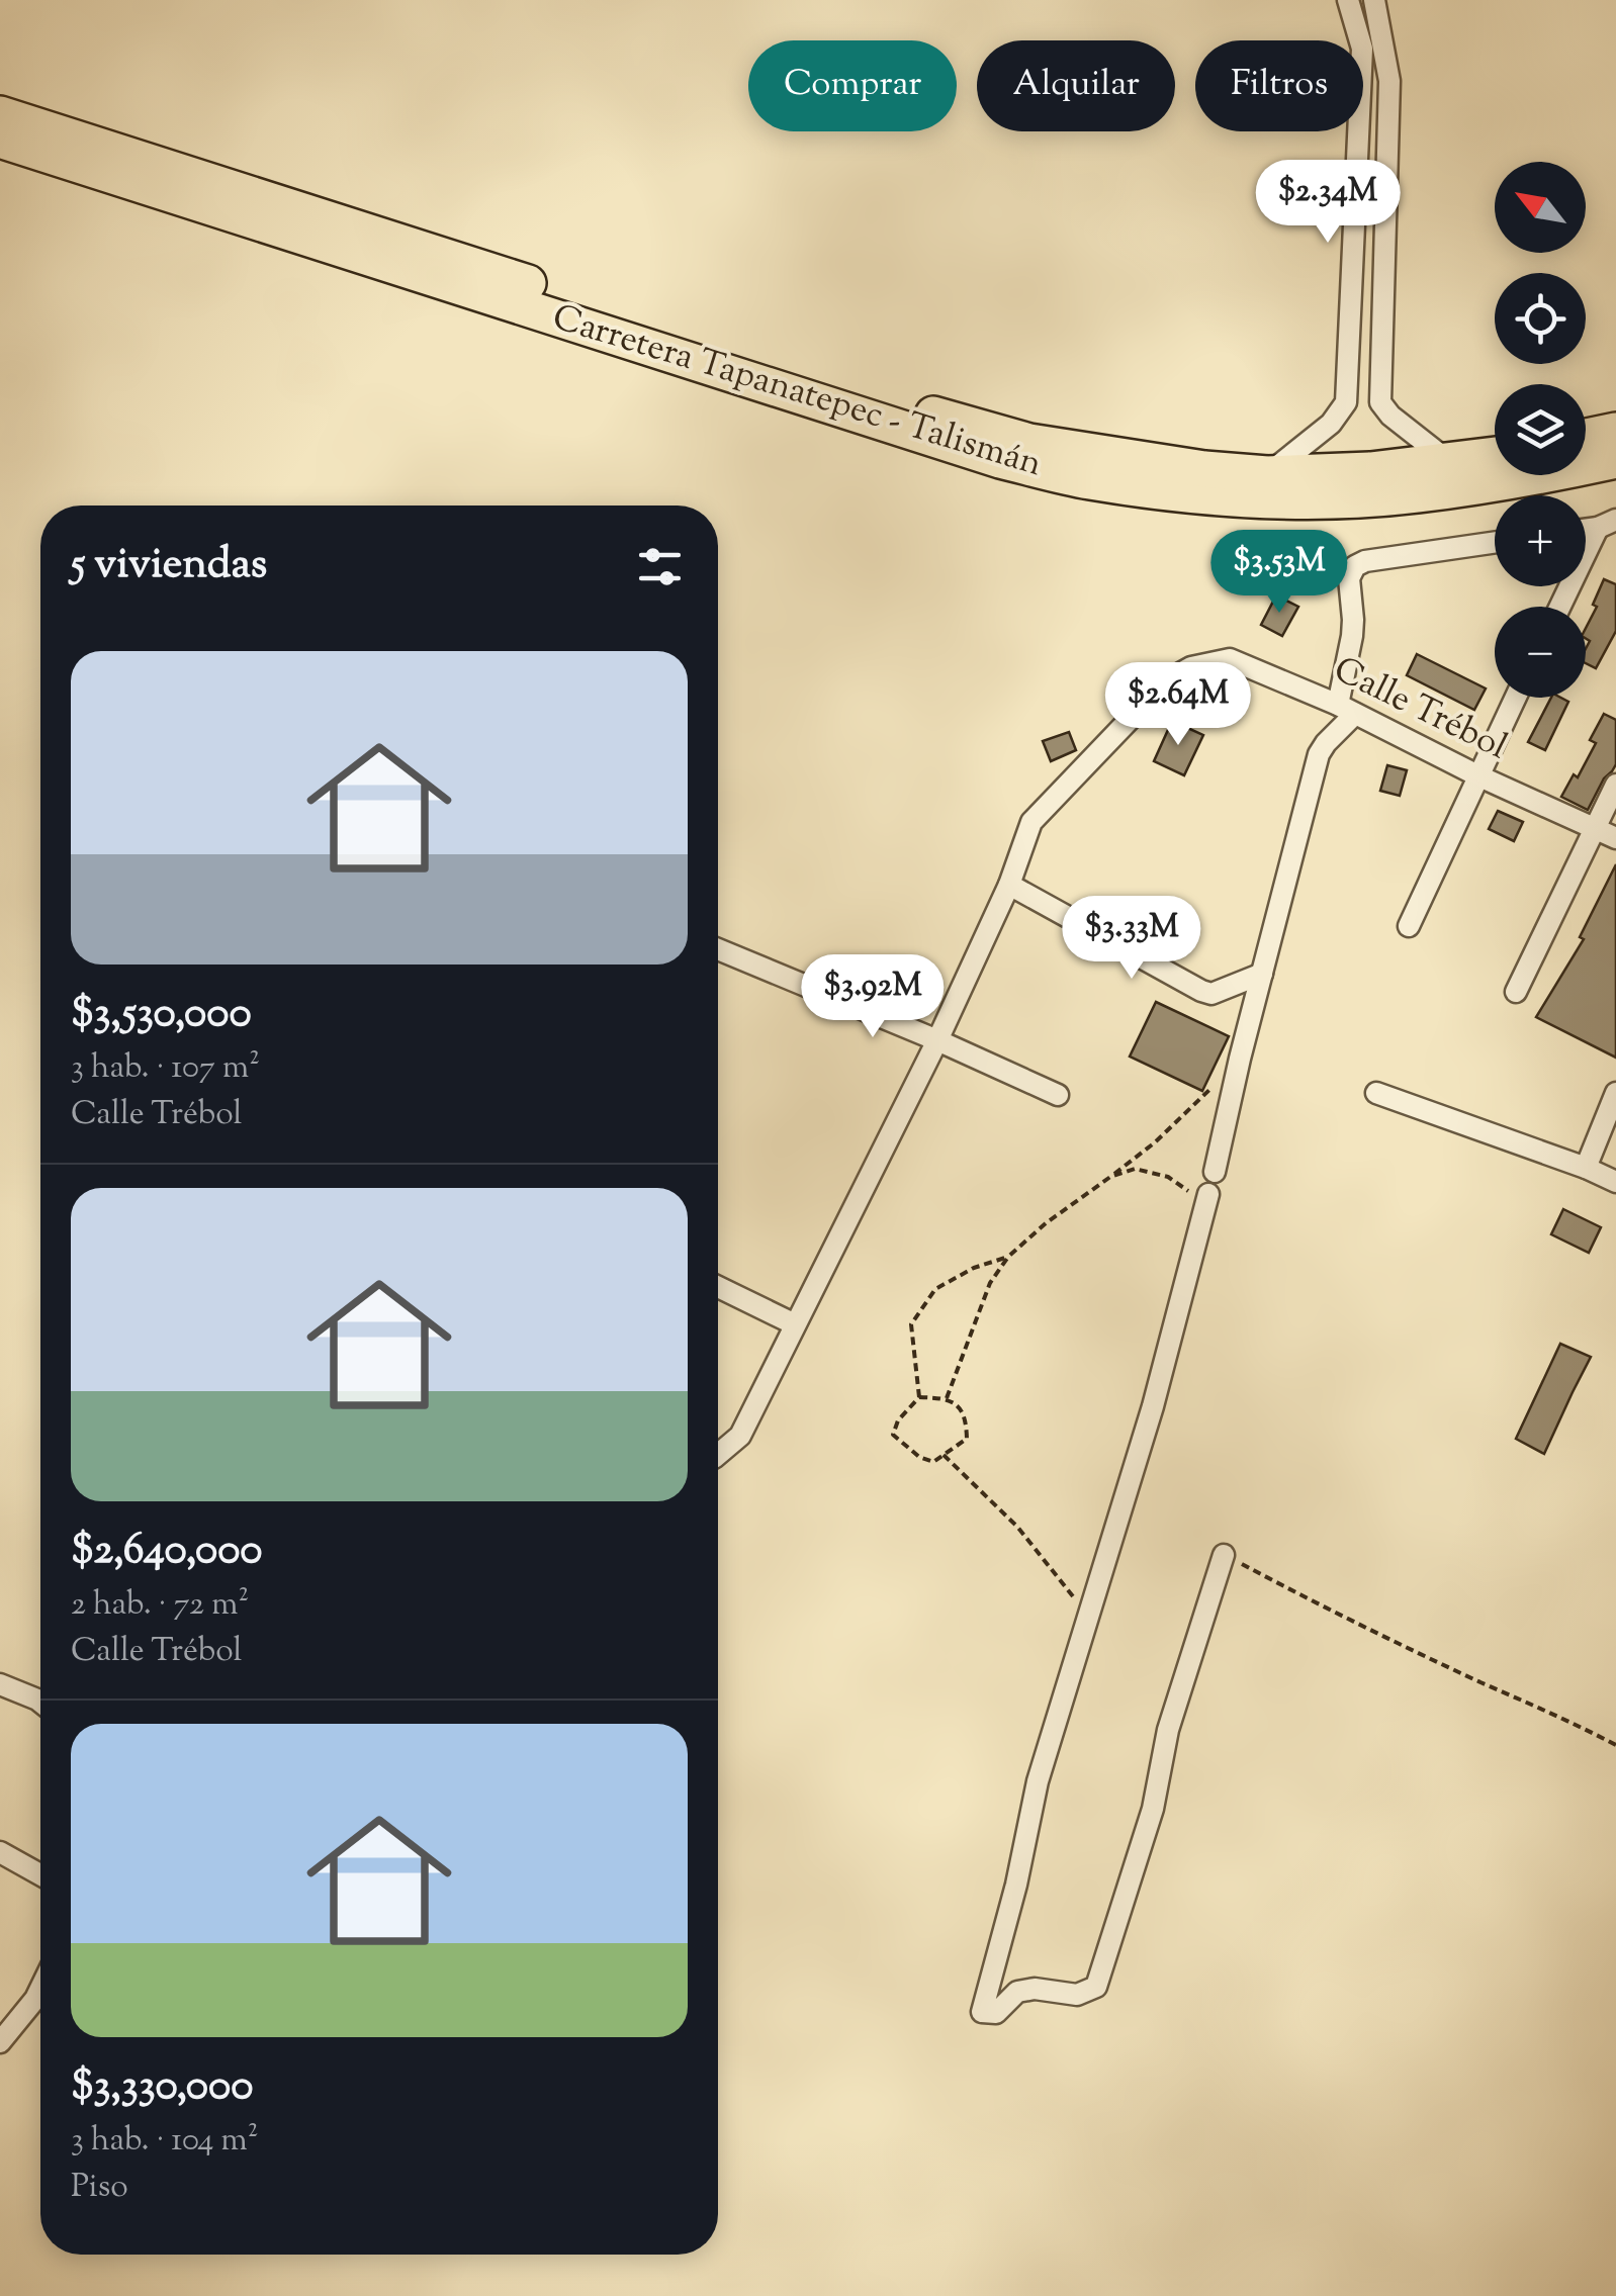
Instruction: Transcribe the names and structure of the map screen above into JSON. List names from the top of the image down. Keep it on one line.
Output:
{"streets":{"highway":["Carretera Tapanatepec - Talismán"],"street":["Calle Trébol"]},"north":"top left","page":{"chip":["Comprar","Alquilar","Filtros"],"price":["$2.34M","$3.53M","$2.64M","$3.33M","$3.92M"],"map_buttons":["+","−"],"heading":"5 viviendas","list":[{"name":"$3,530,000","note":"3 hab. · 107 m² · Calle Trébol"},{"name":"$2,640,000","note":"2 hab. · 72 m² · Calle Trébol"},{"name":"$3,330,000","note":"3 hab. · 104 m² · Piso"}]}}
